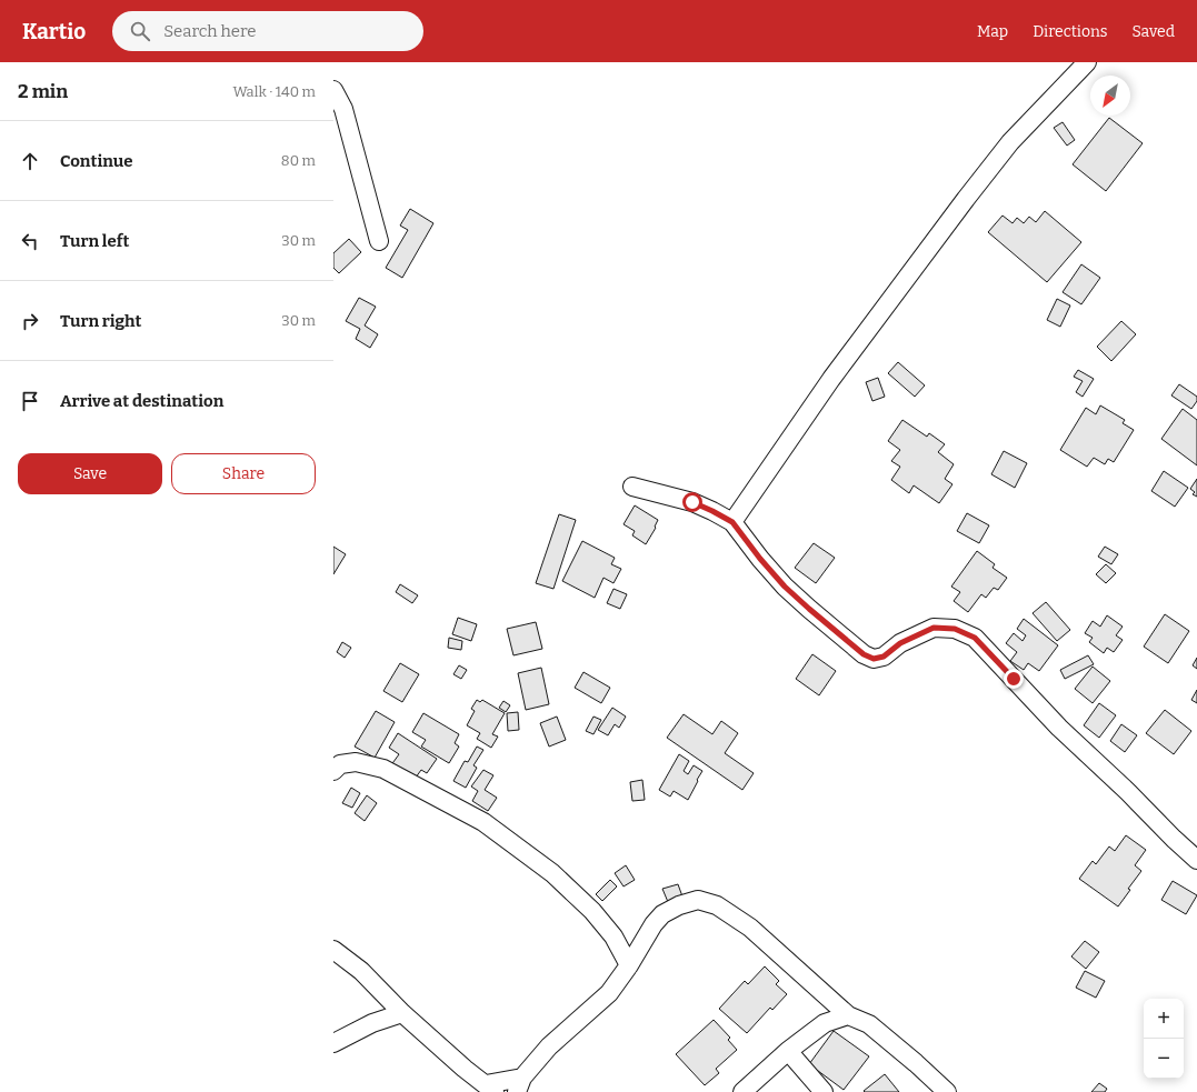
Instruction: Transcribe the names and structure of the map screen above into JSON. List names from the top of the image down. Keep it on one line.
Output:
{"north":"bottom left","page":{"header":"Kartio","search":"Search here","nav":["Map","Directions","Saved"],"heading":["2 min","Walk · 140 m"],"list":[["Continue","80 m"],["Turn left","30 m"],["Turn right","30 m"],"Arrive at destination"],"buttons":["Save","Share"],"map_buttons":["+","−"]}}
